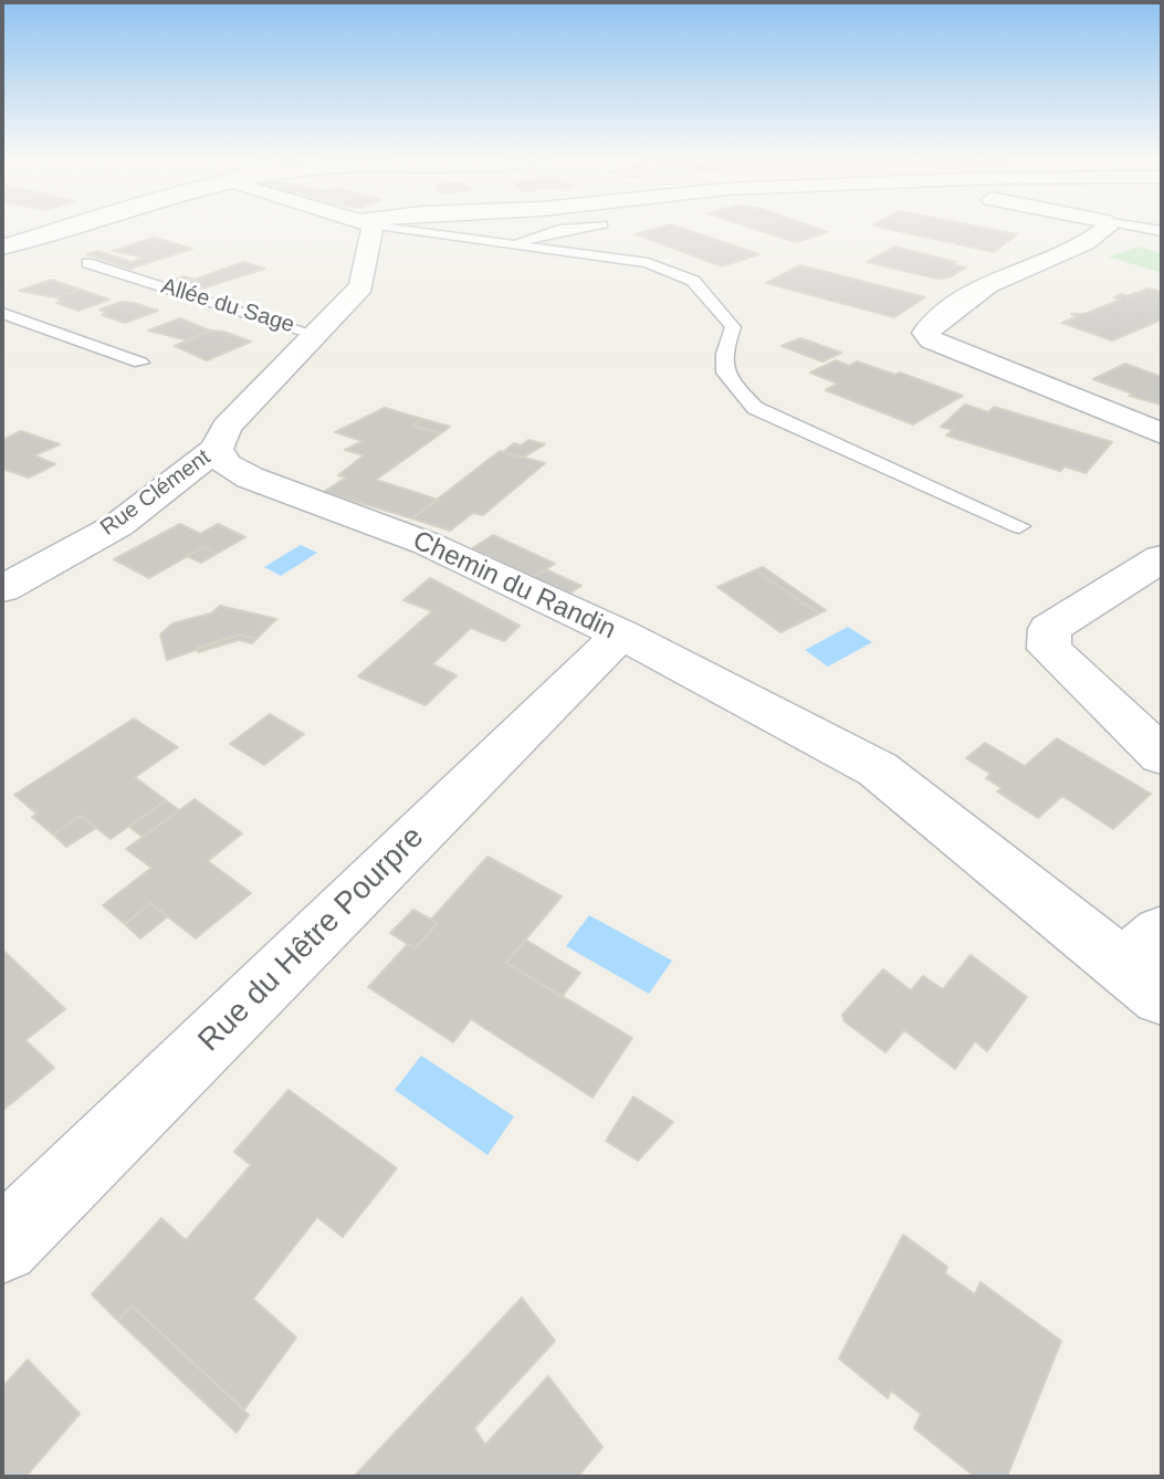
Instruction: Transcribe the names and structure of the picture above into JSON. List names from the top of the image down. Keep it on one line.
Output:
{"streets":{"street":["Rue Clément","Chemin du Randin","Rue du Hêtre Pourpre"],"lane":["Allée du Sage"]},"crossings":[["Rue Clément","Chemin du Randin"],["Chemin du Randin","Rue du Hêtre Pourpre"]]}
